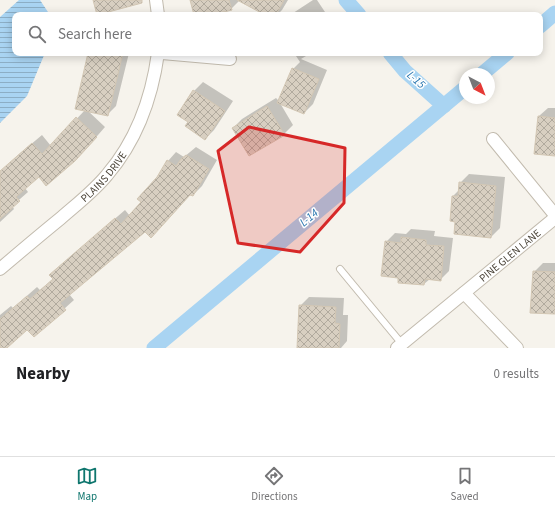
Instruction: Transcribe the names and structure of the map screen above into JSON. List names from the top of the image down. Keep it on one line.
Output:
{"streets":{"street":["PLAINS DRIVE","PINE GLEN LANE"]},"water":["L-15","L-14"],"north":"bottom right","page":{"search":"Search here","heading":["Nearby","0 results"],"nav":["Map","Directions","Saved"]}}
